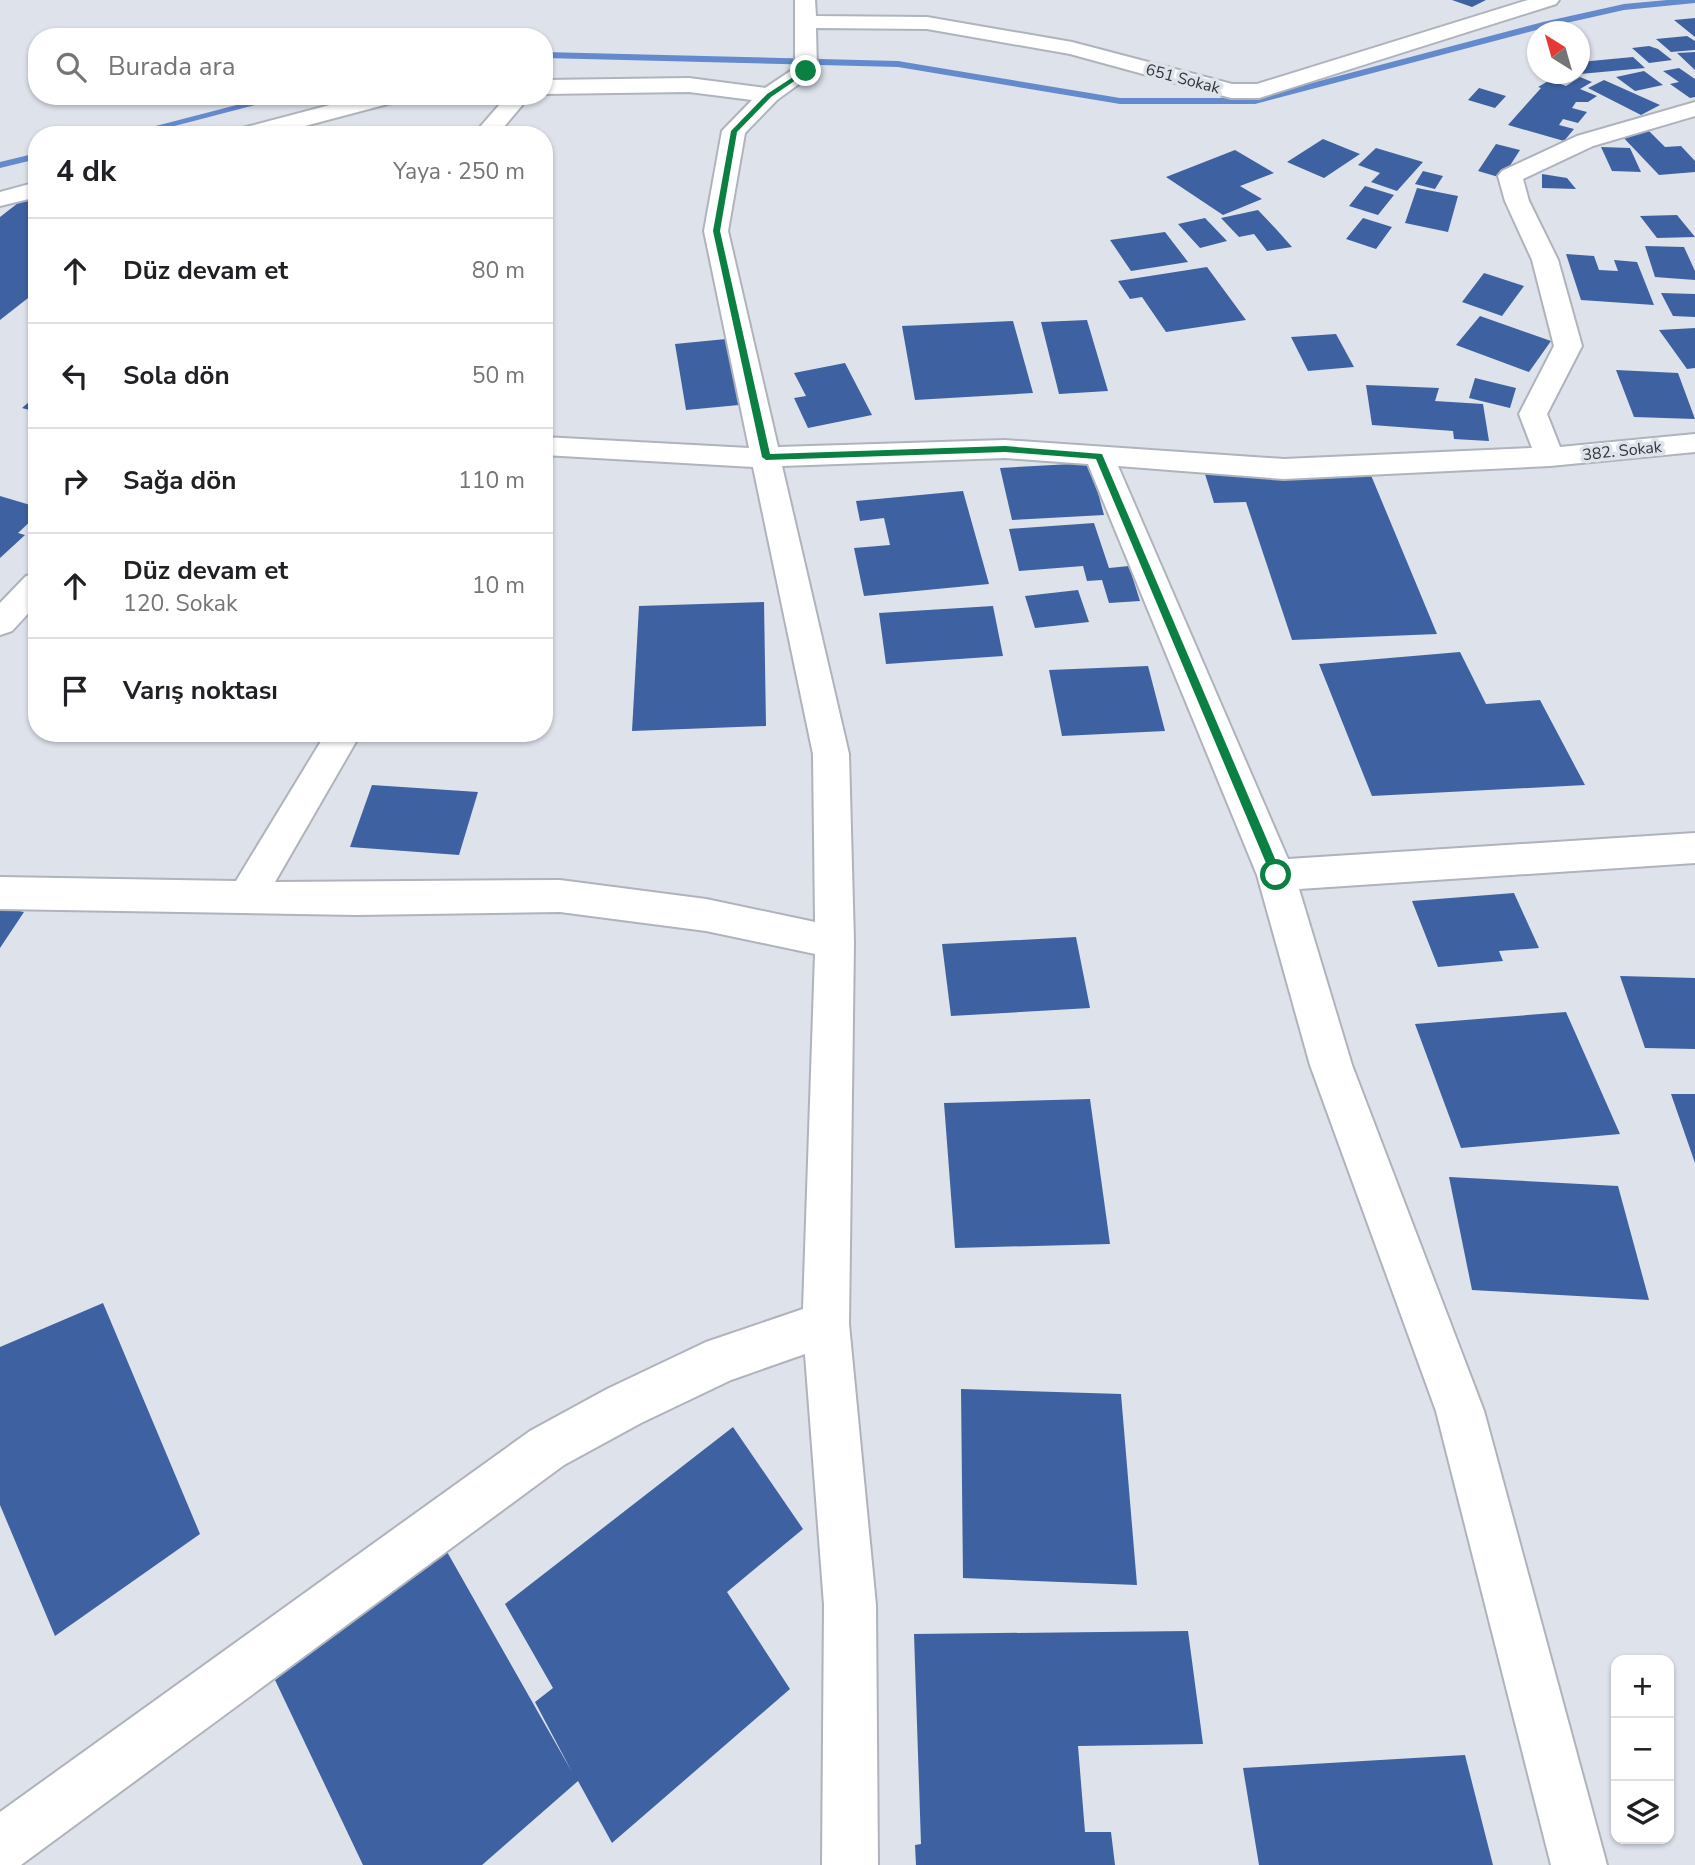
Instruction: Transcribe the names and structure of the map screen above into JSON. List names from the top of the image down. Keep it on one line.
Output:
{"streets":{"street":["651 Sokak","382. Sokak"]},"north":"top left","page":{"search":"Burada ara","heading":["4 dk","Yaya · 250 m"],"list":[["Düz devam et","80 m"],["Sola dön","50 m"],["Sağa dön","110 m"],["Düz devam et","120. Sokak","10 m"],"Varış noktası"],"map_buttons":["+","−"]}}
